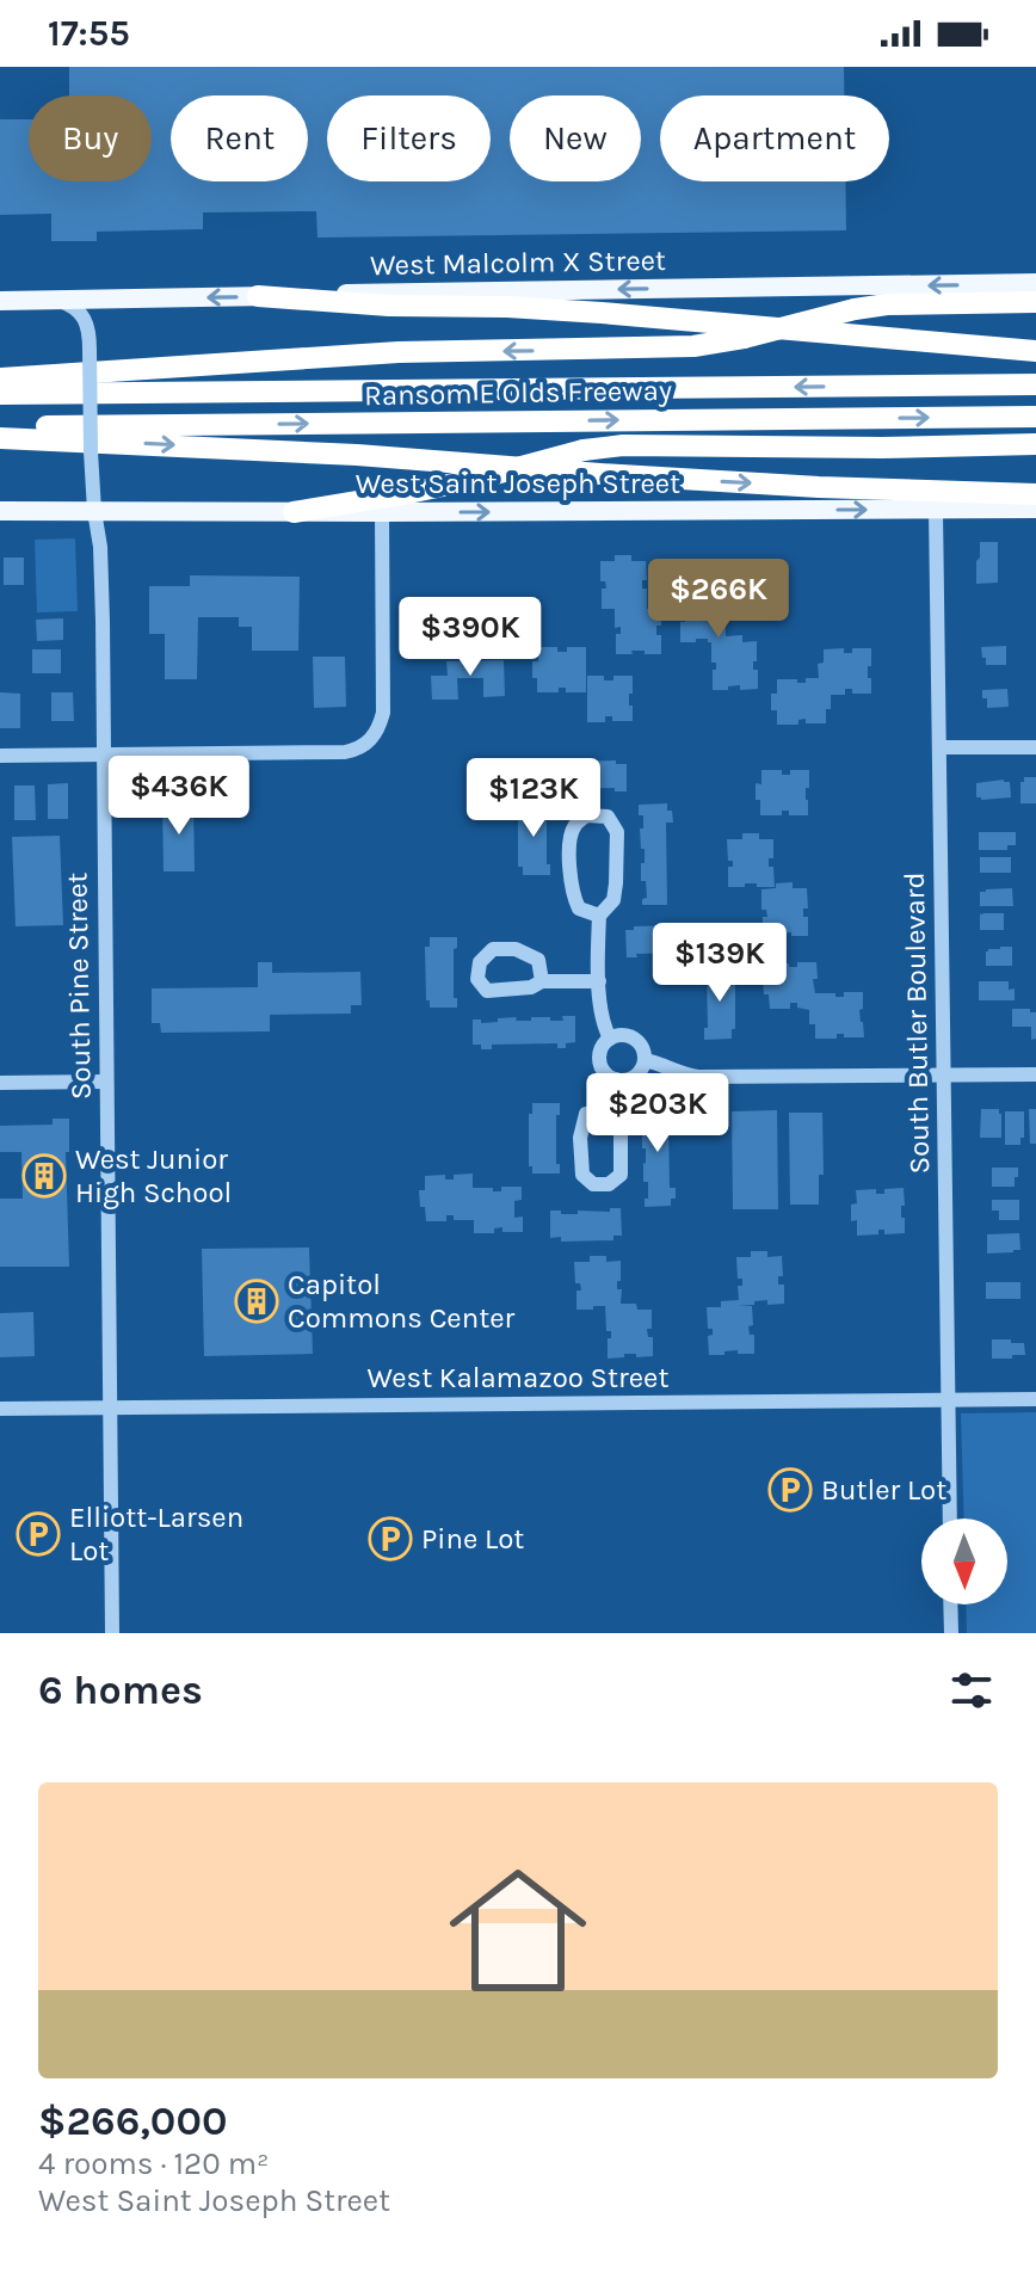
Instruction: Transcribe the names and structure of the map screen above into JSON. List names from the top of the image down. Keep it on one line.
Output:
{"streets":{"highway":["Ransom E Olds Freeway"],"main road":["West Malcolm X Street","West Saint Joseph Street"],"street":["South Pine Street","South Butler Boulevard","West Kalamazoo Street"]},"crossings":[["West Malcolm X Street","South Pine Street"],["West Saint Joseph Street","South Pine Street"],["West Saint Joseph Street","South Butler Boulevard"],["South Pine Street","West Kalamazoo Street"],["South Butler Boulevard","West Kalamazoo Street"]],"one_way":["West Malcolm X Street","West Saint Joseph Street"],"places":{"building":["West Junior High School","Capitol Commons Center"],"parking":["Butler Lot","Elliott-Larsen Lot","Pine Lot"]},"north":"bottom","page":{"status":"17:55","chip":["Buy","Rent","Filters","New","Apartment"],"price":["$266K","$390K","$436K","$123K","$139K","$203K"],"heading":"6 homes","list":[{"name":"$266,000","note":"4 rooms · 120 m² · West Saint Joseph Street"}]}}
